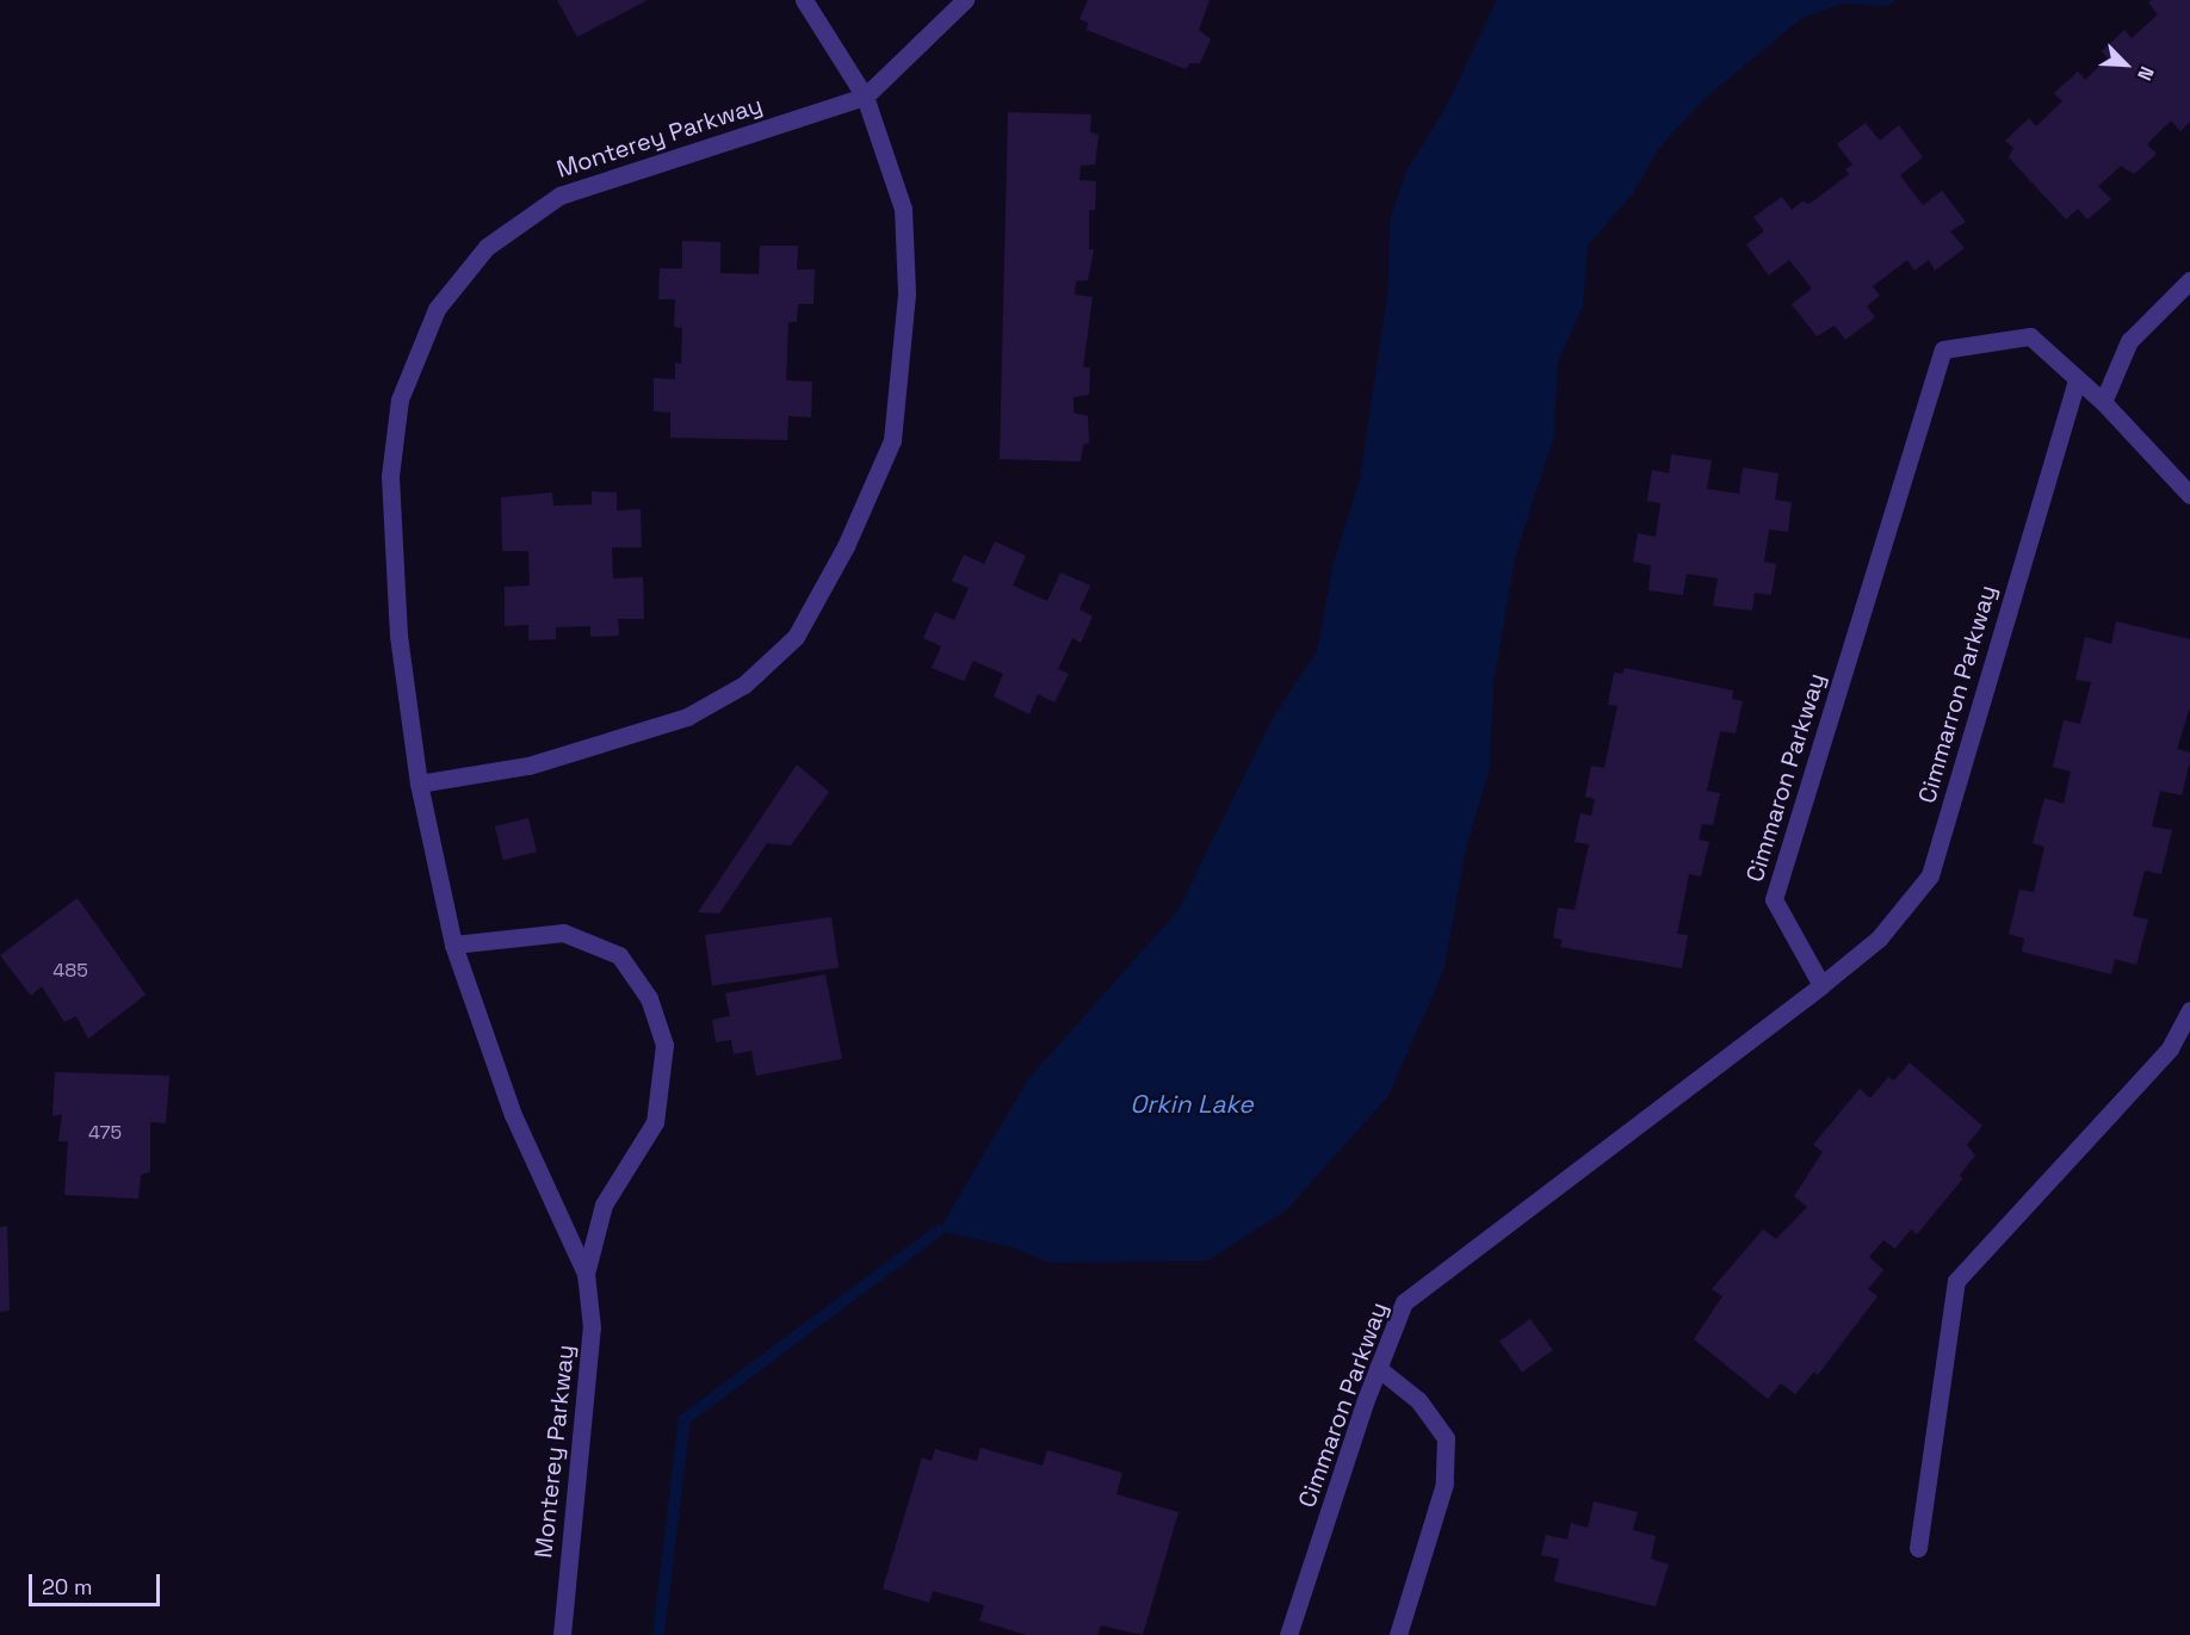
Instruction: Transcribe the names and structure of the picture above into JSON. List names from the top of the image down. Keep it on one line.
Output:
{"streets":{"street":["Monterey Parkway","Cimmarron Parkway","Cimmaron Parkway"]},"crossings":[["Cimmarron Parkway","Cimmaron Parkway"]],"water":["Orkin Lake"],"house_numbers":["485","475"],"scale_bar":"20 m","north":"bottom right"}
